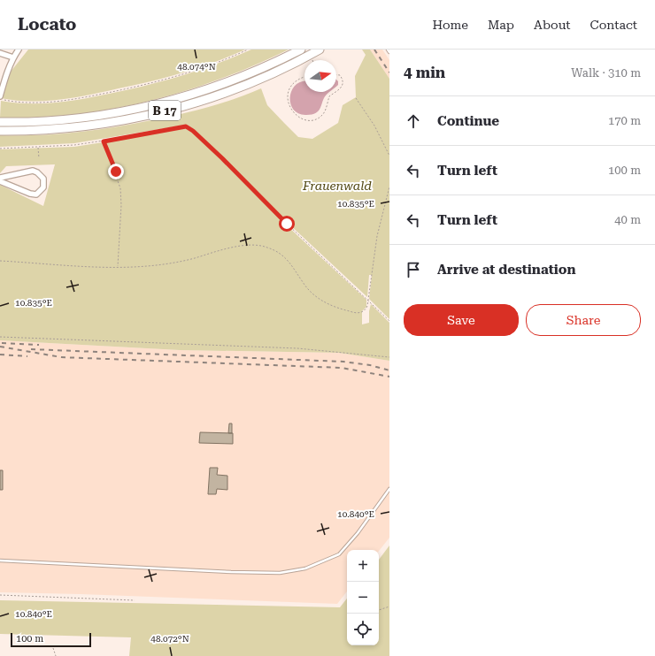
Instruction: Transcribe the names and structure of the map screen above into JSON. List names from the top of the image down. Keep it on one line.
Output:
{"streets":{"highway":["B 17"]},"parks":["Frauenwald"],"scale_bar":"100 m","north":"right","page":{"header":"Locato","nav":["Home","Map","About","Contact"],"heading":["4 min","Walk · 310 m"],"list":[["Continue","170 m"],["Turn left","100 m"],["Turn left","40 m"],"Arrive at destination"],"buttons":["Save","Share"],"map_buttons":["+","−"],"scale":"100 m"},"coordinates":["48.074°N","10.835°E","10.840°E","48.072°N"]}
